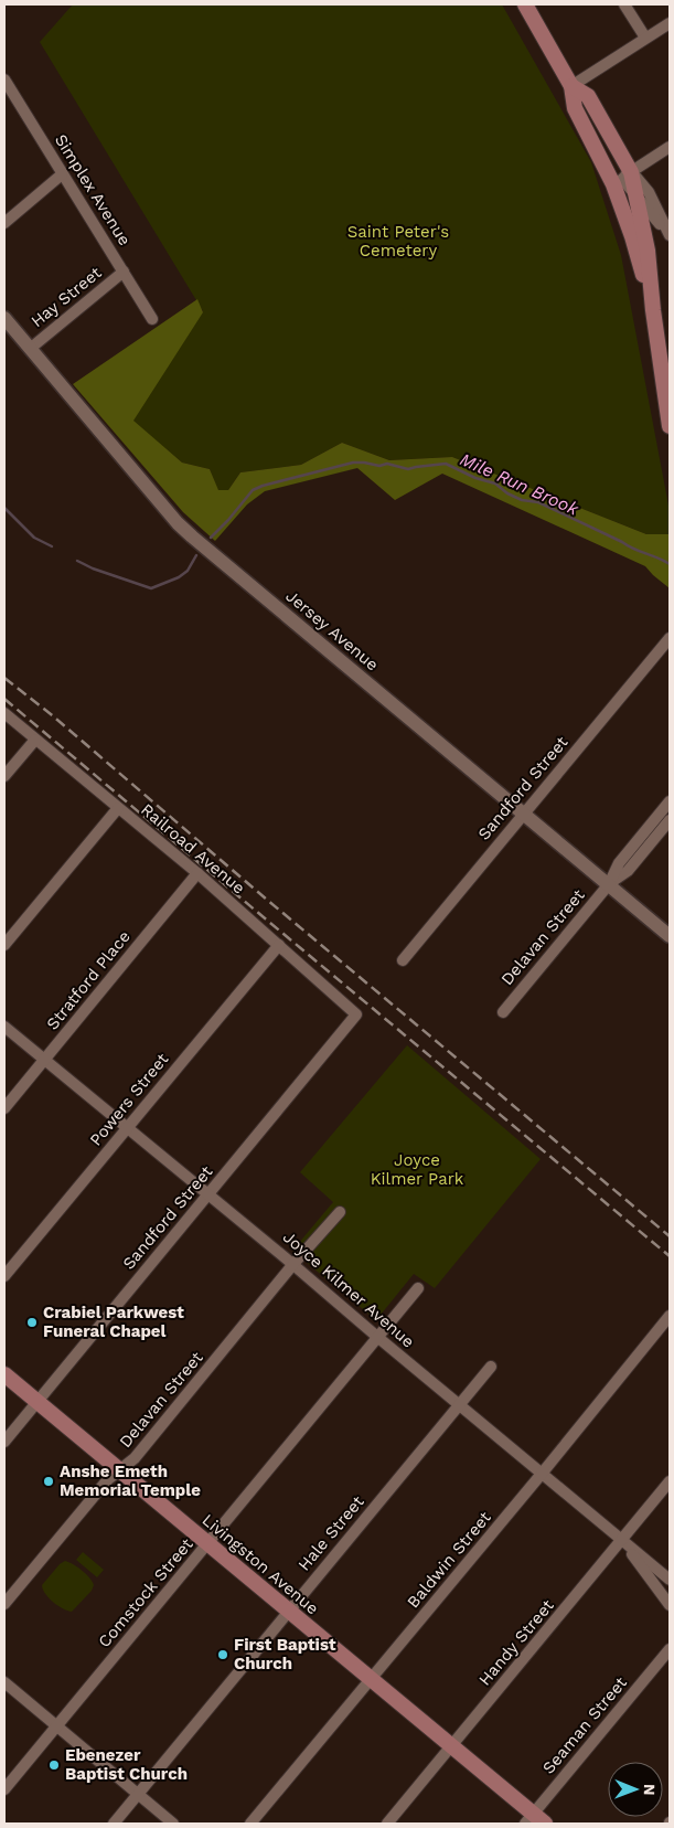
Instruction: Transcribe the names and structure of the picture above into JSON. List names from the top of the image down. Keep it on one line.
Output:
{"streets":{"main road":["Livingston Avenue"],"street":["Simplex Avenue","Hay Street","Jersey Avenue","Sandford Street","Railroad Avenue","Delavan Street","Stratford Place","Powers Street","Joyce Kilmer Avenue","Hale Street","Baldwin Street","Comstock Street","Handy Street","Seaman Street"]},"crossings":[["Simplex Avenue","Hay Street"],["Hay Street","Jersey Avenue"],["Jersey Avenue","Sandford Street"],["Jersey Avenue","Delavan Street"],["Sandford Street","Railroad Avenue"],["Sandford Street","Joyce Kilmer Avenue"],["Sandford Street","Livingston Avenue"],["Railroad Avenue","Stratford Place"],["Railroad Avenue","Powers Street"],["Delavan Street","Joyce Kilmer Avenue"],["Delavan Street","Livingston Avenue"],["Stratford Place","Joyce Kilmer Avenue"],["Powers Street","Joyce Kilmer Avenue"],["Joyce Kilmer Avenue","Hale Street"],["Joyce Kilmer Avenue","Baldwin Street"],["Joyce Kilmer Avenue","Comstock Street"],["Joyce Kilmer Avenue","Handy Street"],["Hale Street","Livingston Avenue"],["Baldwin Street","Livingston Avenue"],["Livingston Avenue","Comstock Street"],["Livingston Avenue","Handy Street"],["Livingston Avenue","Seaman Street"]],"water":["Mile Run Brook"],"parks":["Saint Peter's Cemetery","Joyce Kilmer Park"],"places":["Crabiel Parkwest Funeral Chapel","Anshe Emeth Memorial Temple","First Baptist Church","Ebenezer Baptist Church"],"north":"right"}
